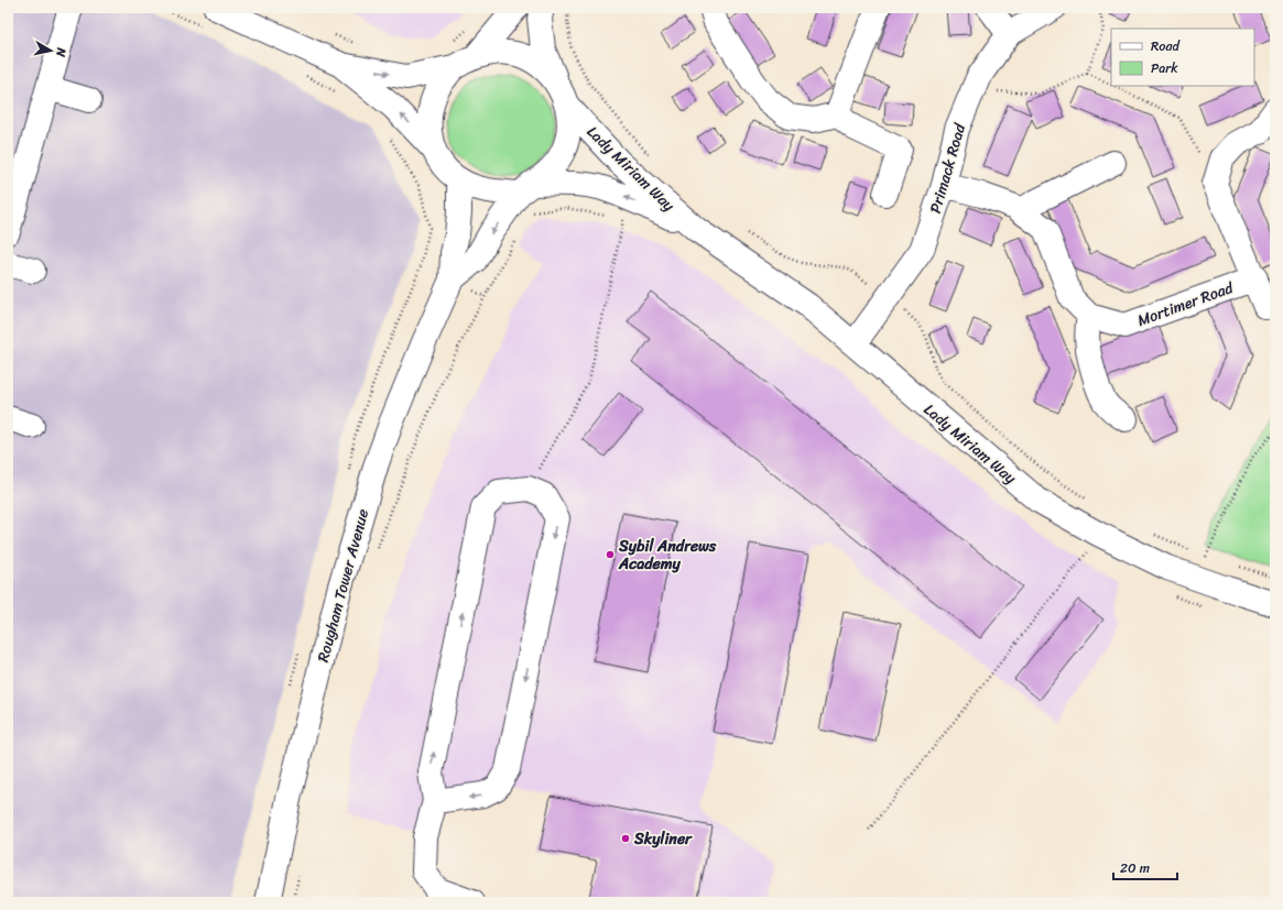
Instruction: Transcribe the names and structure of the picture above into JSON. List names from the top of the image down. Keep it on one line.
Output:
{"streets":{"street":["Lady Miriam Way","Primack Road","Mortimer Road","Rougham Tower Avenue"]},"crossings":[["Lady Miriam Way","Primack Road"],["Lady Miriam Way","Rougham Tower Avenue"],["Primack Road","Mortimer Road"]],"places":["Sybil Andrews Academy","Skyliner"],"legend":["Road","Park"],"scale_bar":"20 m","north":"right"}
